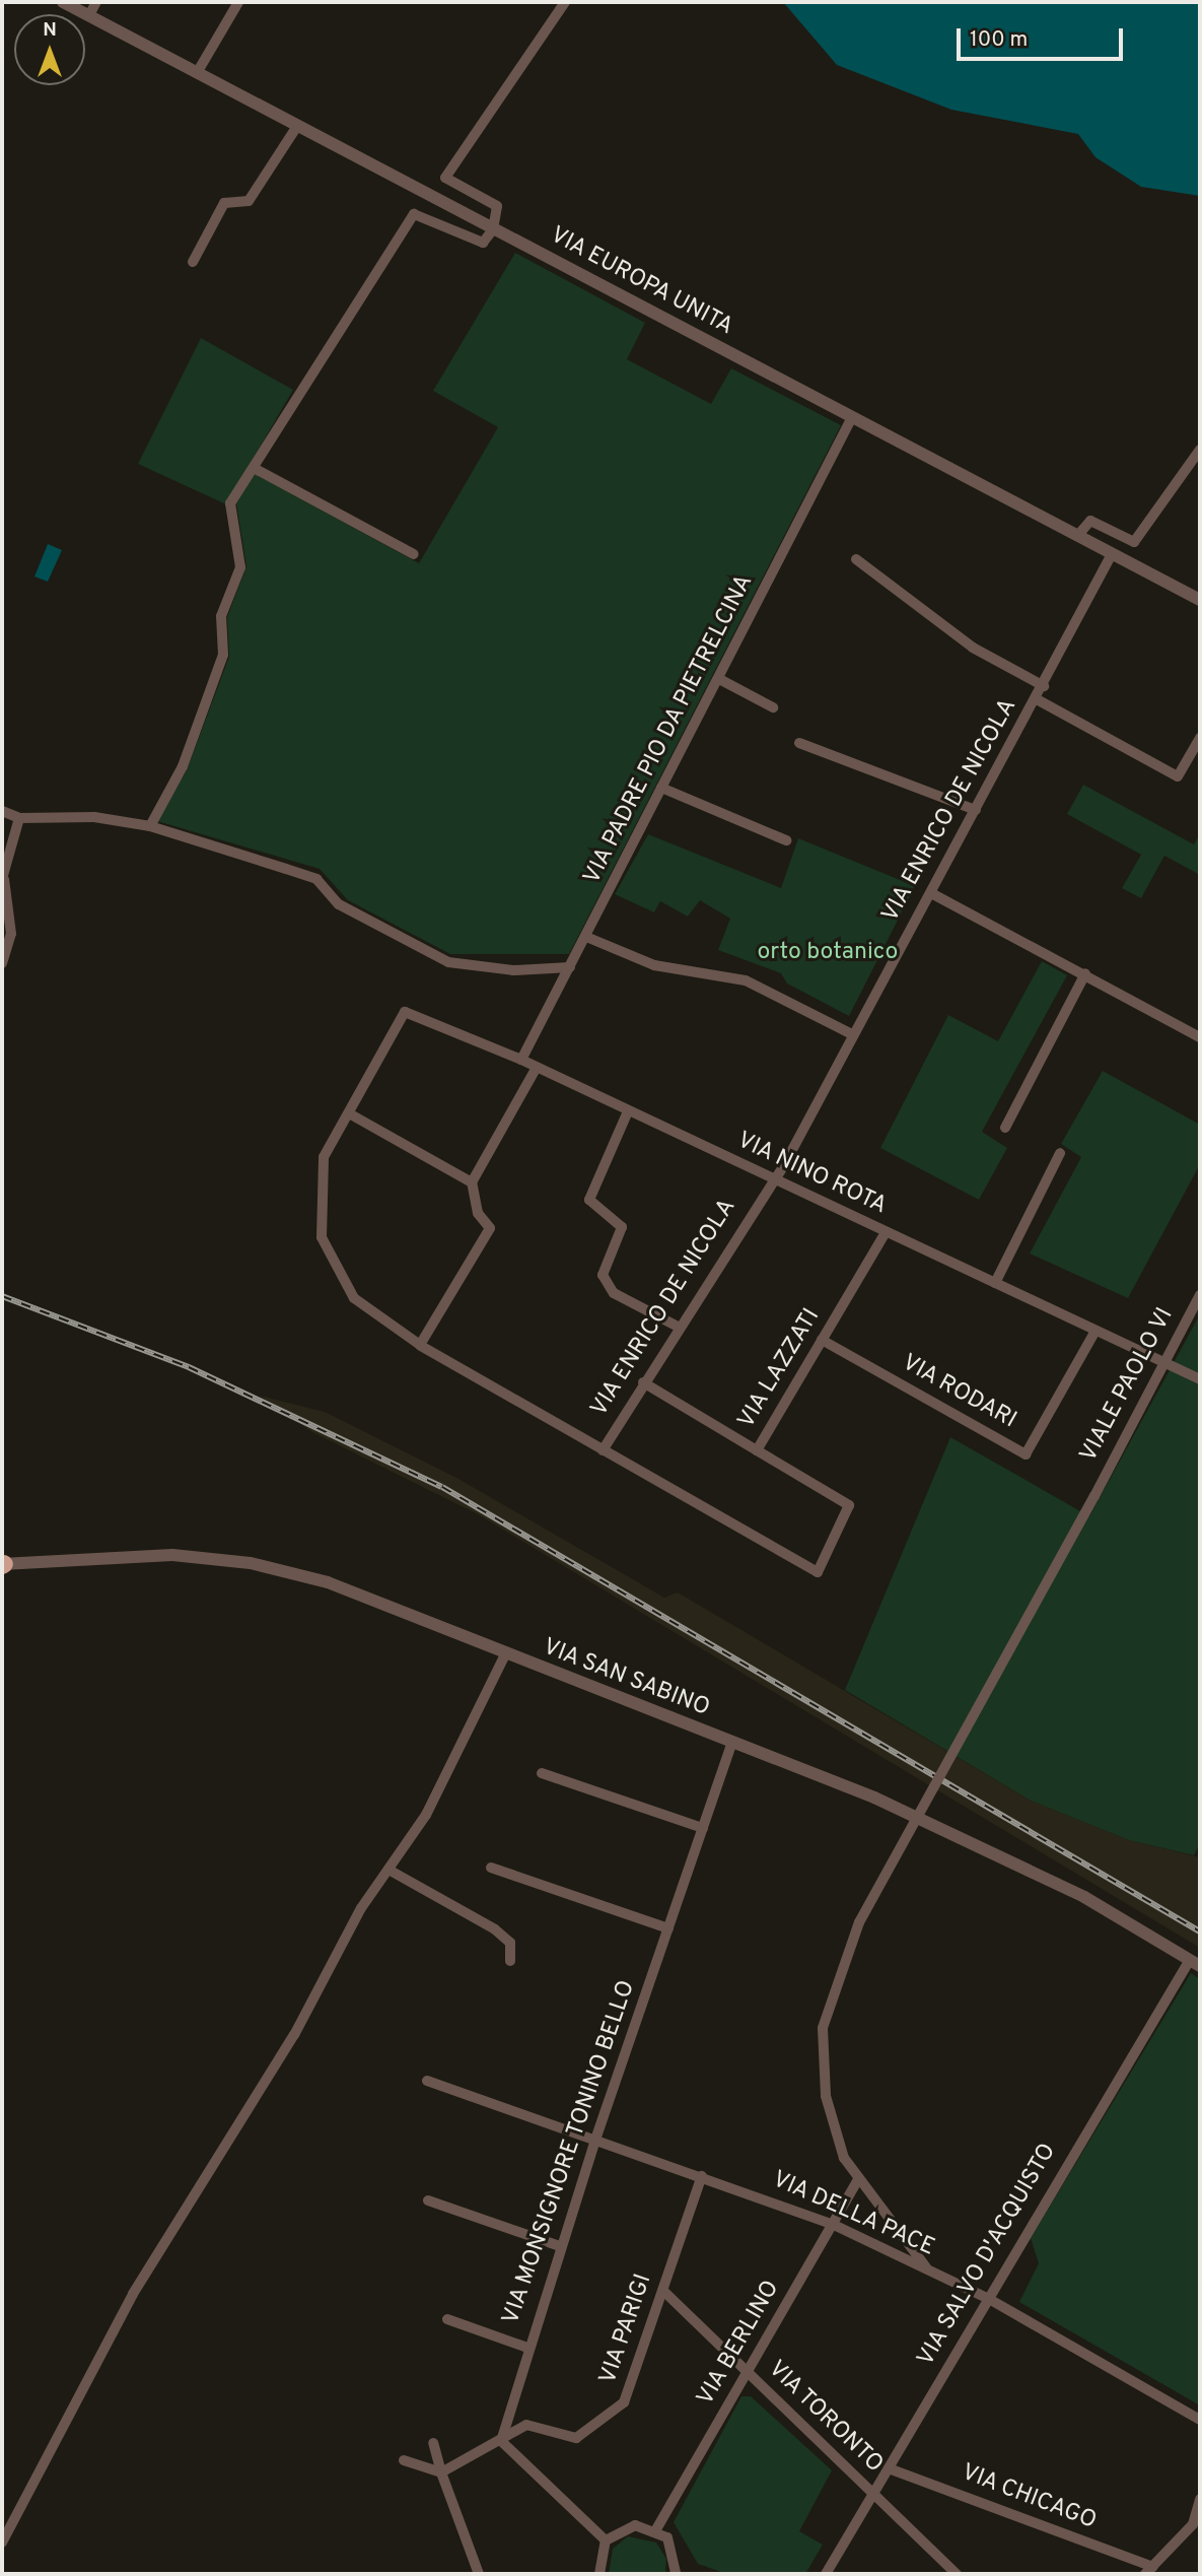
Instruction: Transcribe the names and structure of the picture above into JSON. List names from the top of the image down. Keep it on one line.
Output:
{"streets":{"street":["VIA EUROPA UNITA","VIA PADRE PIO DA PIETRELCINA","VIA ENRICO DE NICOLA","VIA NINO ROTA","VIA LAZZATI","VIALE PAOLO VI","VIA RODARI","VIA SAN SABINO","VIA MONSIGNORE TONINO BELLO","VIA DELLA PACE","VIA SALVO D'ACQUISTO","VIA PARIGI","VIA BERLINO","VIA TORONTO","VIA CHICAGO"]},"crossings":[["VIA EUROPA UNITA","VIA PADRE PIO DA PIETRELCINA"],["VIA EUROPA UNITA","VIA ENRICO DE NICOLA"],["VIA PADRE PIO DA PIETRELCINA","VIA NINO ROTA"],["VIA ENRICO DE NICOLA","VIA NINO ROTA"],["VIA ENRICO DE NICOLA","VIA LAZZATI"],["VIA NINO ROTA","VIA LAZZATI"],["VIA NINO ROTA","VIALE PAOLO VI"],["VIA NINO ROTA","VIA RODARI"],["VIA LAZZATI","VIA RODARI"],["VIALE PAOLO VI","VIA DELLA PACE"],["VIALE PAOLO VI","VIA BERLINO"],["VIA SAN SABINO","VIA MONSIGNORE TONINO BELLO"],["VIA SAN SABINO","VIA SALVO D'ACQUISTO"],["VIA MONSIGNORE TONINO BELLO","VIA DELLA PACE"],["VIA MONSIGNORE TONINO BELLO","VIA PARIGI"],["VIA DELLA PACE","VIA SALVO D'ACQUISTO"],["VIA DELLA PACE","VIA PARIGI"],["VIA DELLA PACE","VIA BERLINO"],["VIA SALVO D'ACQUISTO","VIA TORONTO"],["VIA SALVO D'ACQUISTO","VIA CHICAGO"],["VIA PARIGI","VIA TORONTO"],["VIA BERLINO","VIA TORONTO"]],"parks":["orto botanico"],"scale_bar":"100 m","north":"top"}
